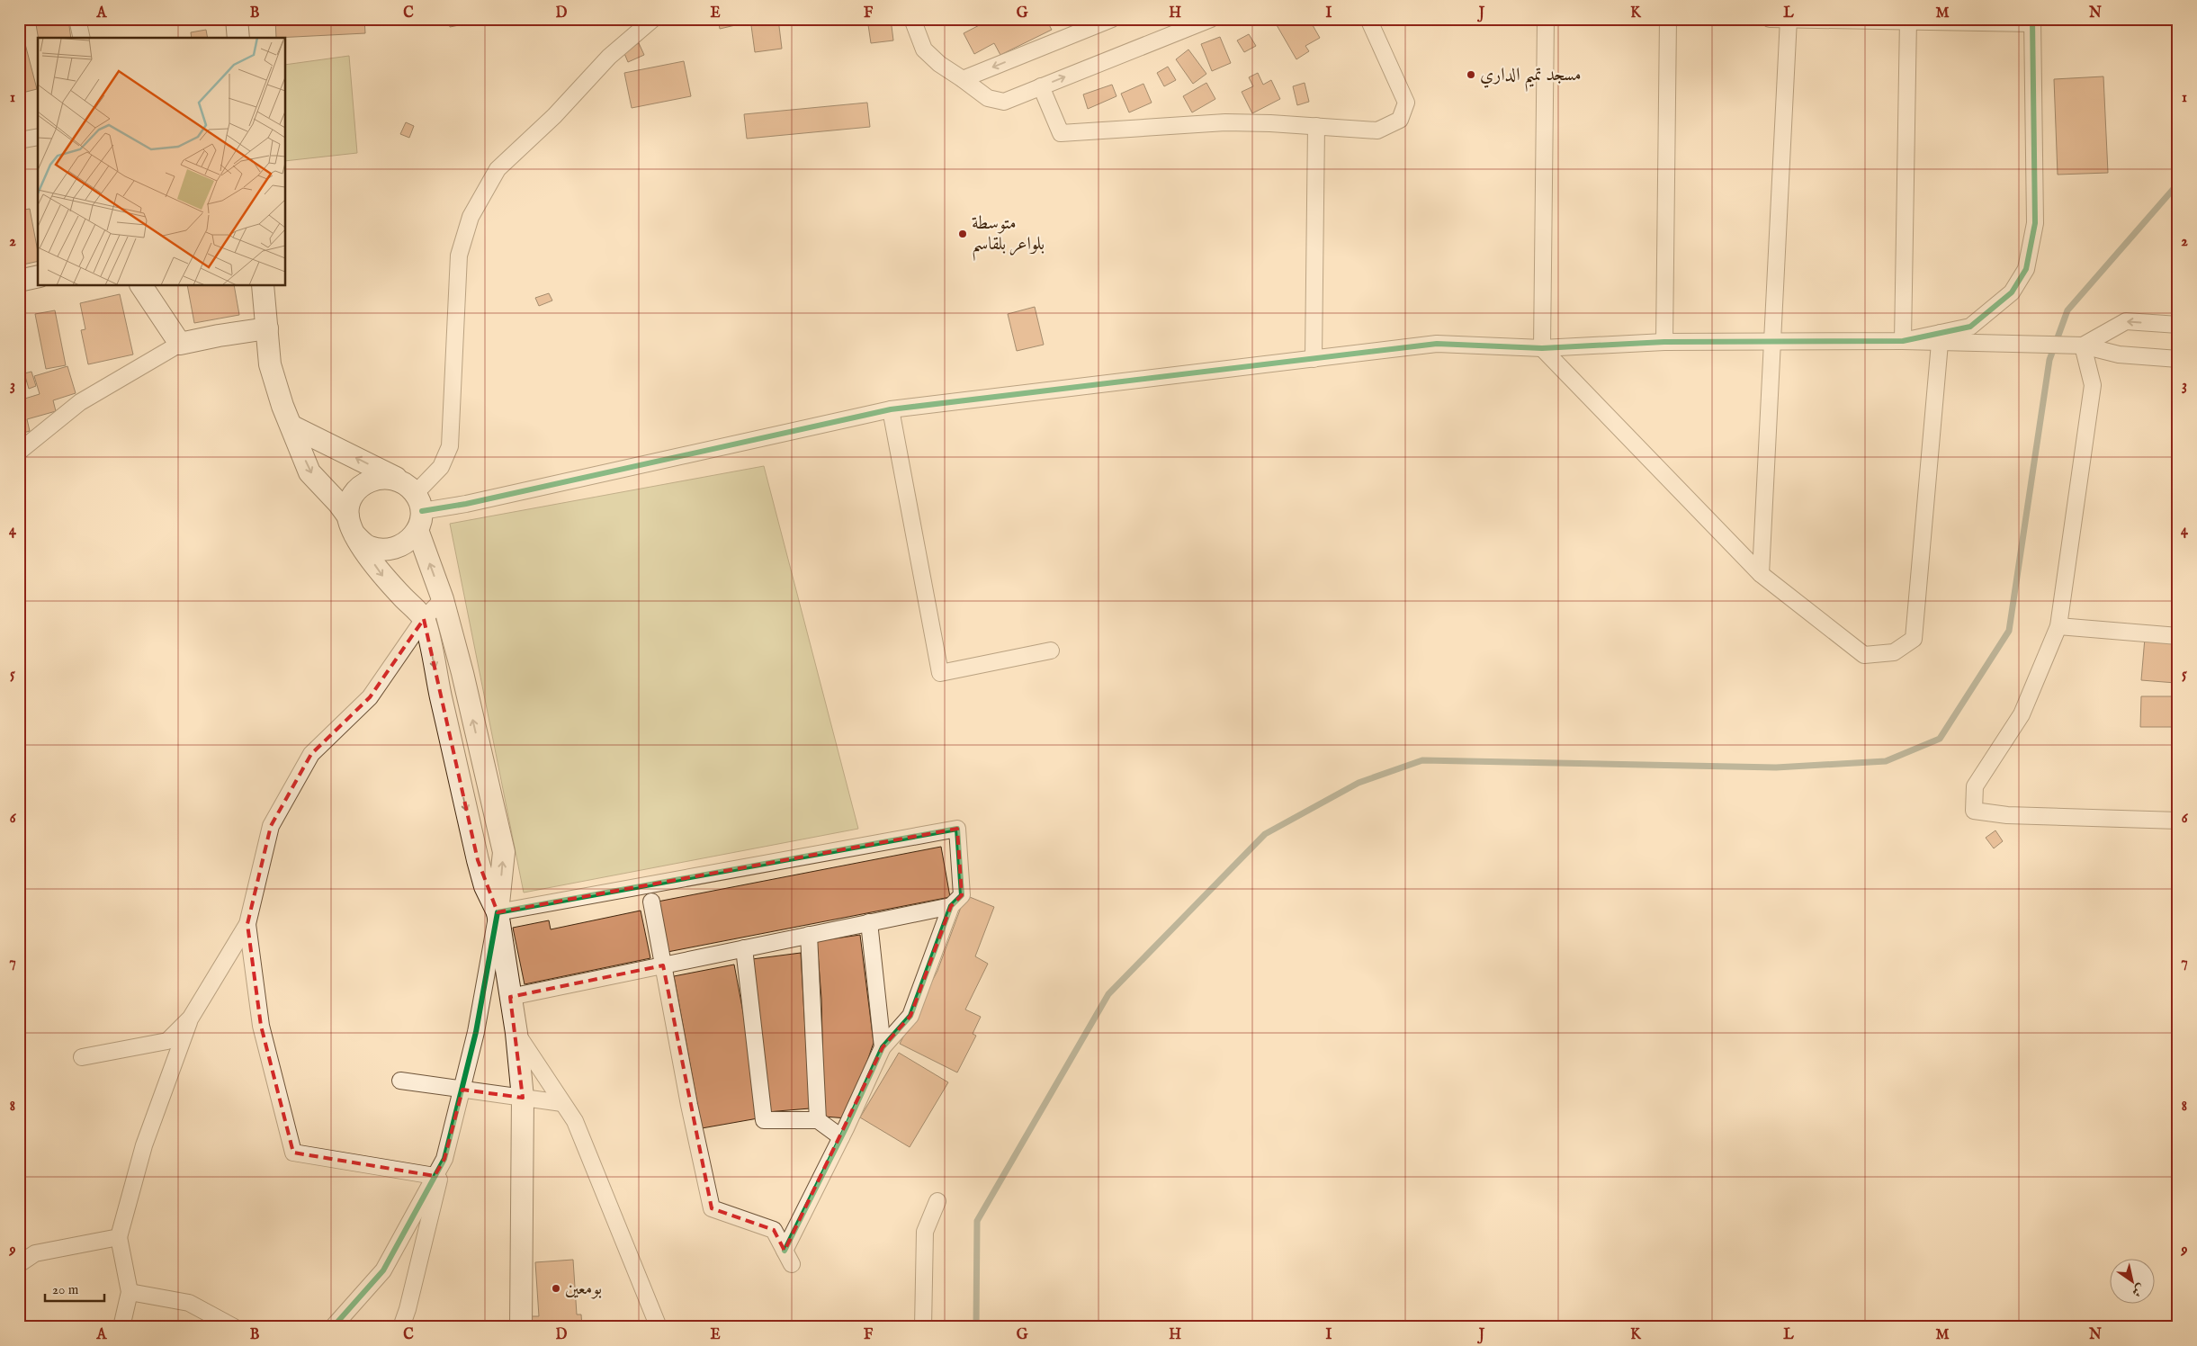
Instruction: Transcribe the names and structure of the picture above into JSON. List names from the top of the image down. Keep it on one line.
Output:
{"places":["مسجد تميم الداري","متوسطة بلواعر بلقاسم","بومعين"],"scale_bar":"20 m","north":"bottom right","grid":{"columns":["A","B","C","D","E","F","G","H","I","J","K","L","M","N"],"rows":["1","2","3","4","5","6","7","8","9"]}}
